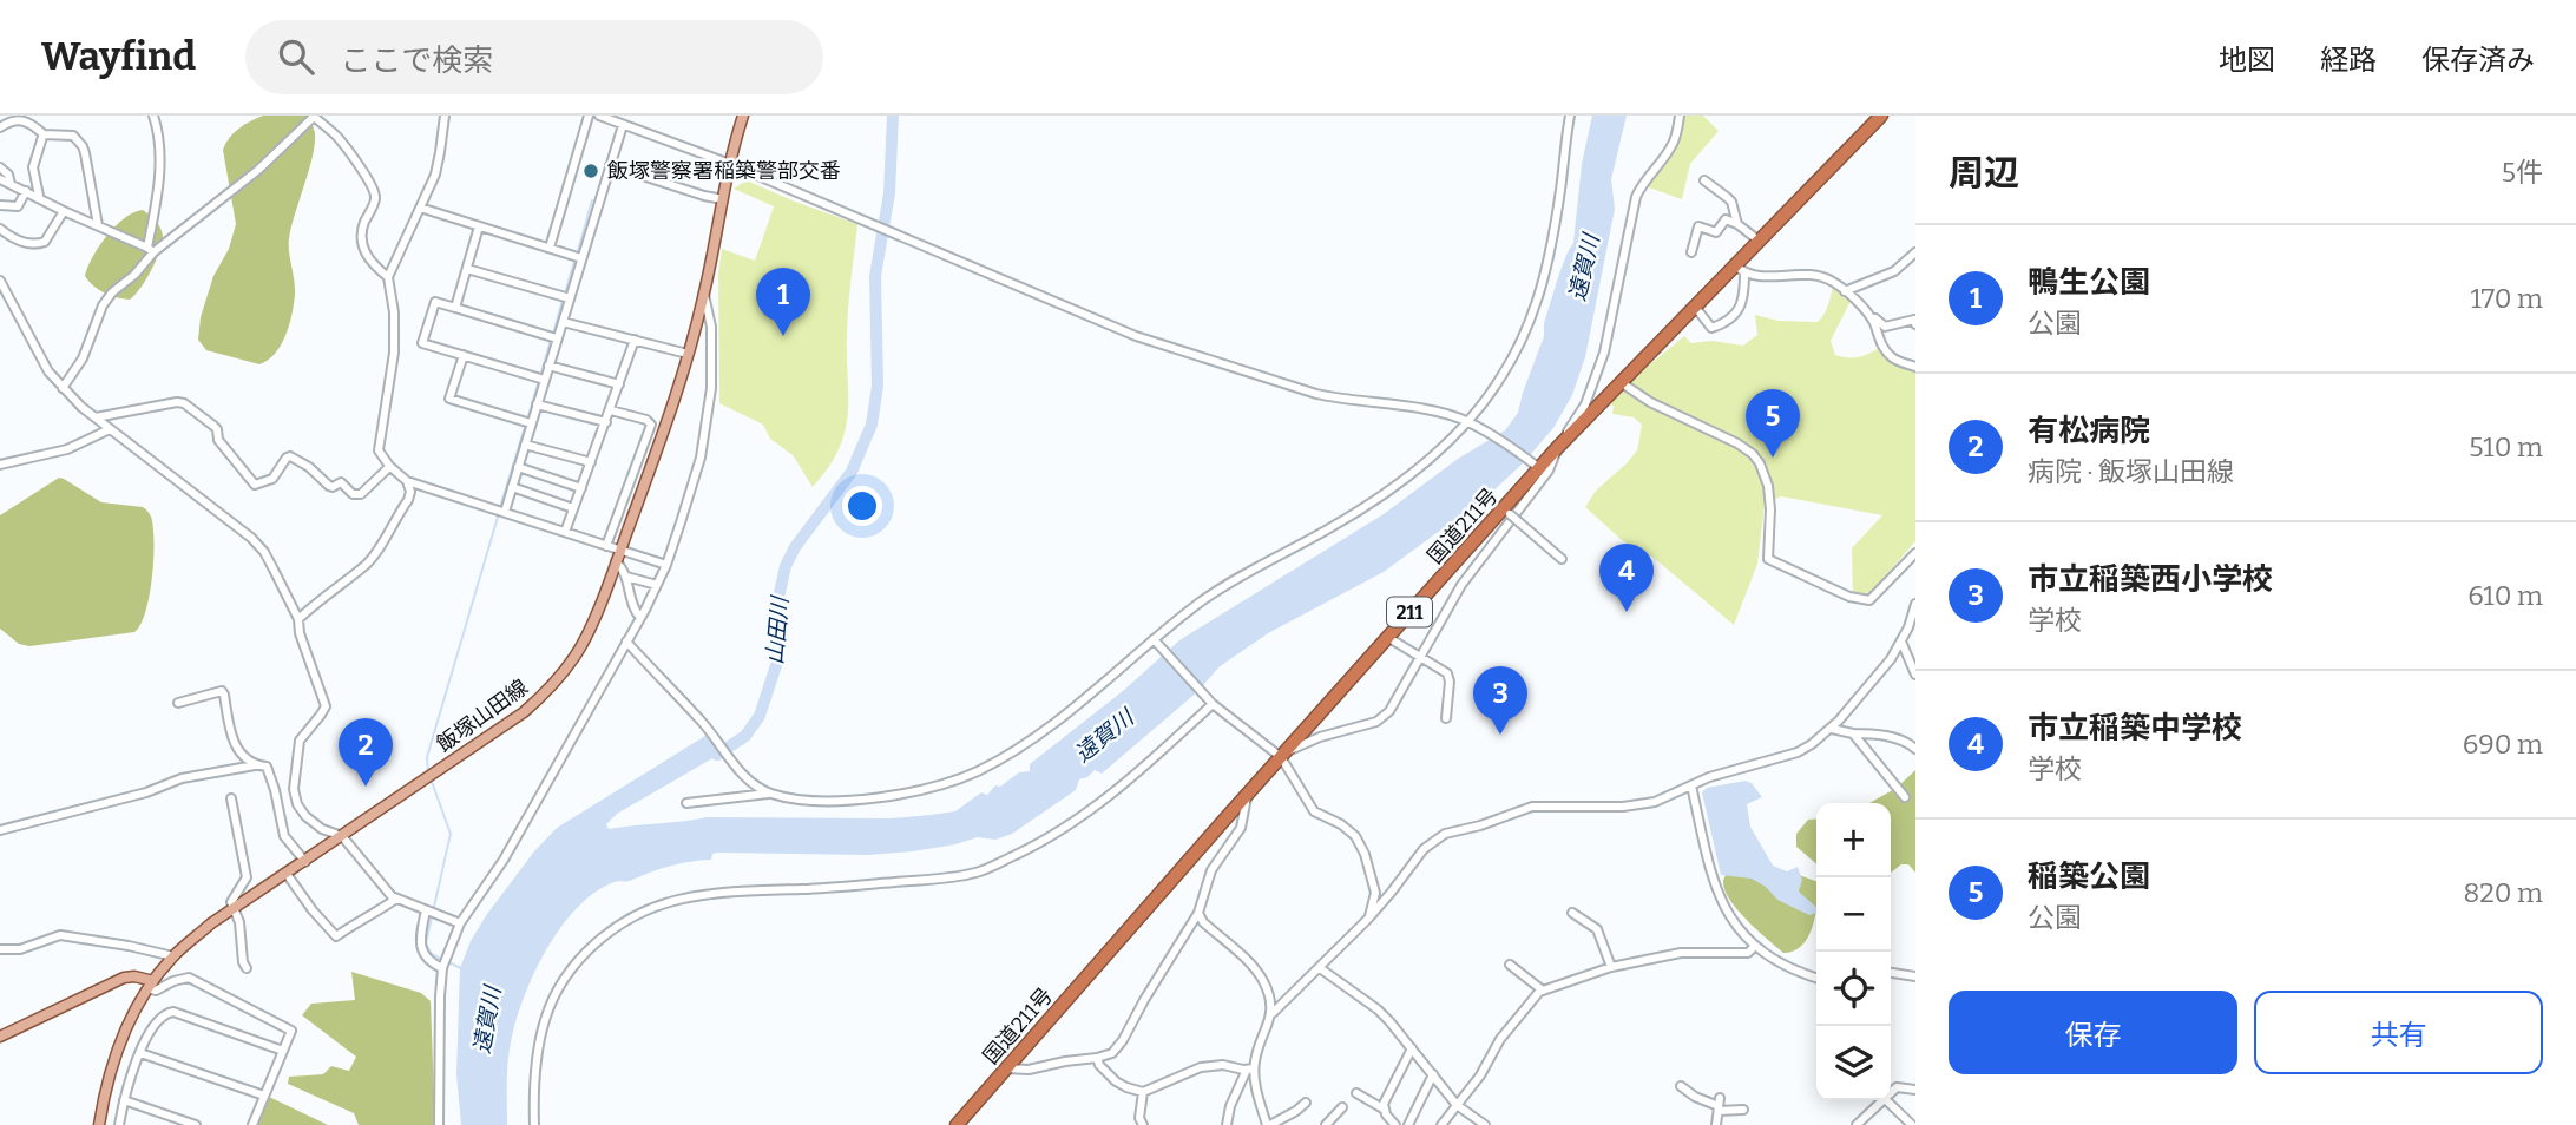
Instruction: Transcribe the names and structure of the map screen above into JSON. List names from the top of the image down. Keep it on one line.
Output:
{"streets":{"highway":["国道211号","211"],"main road":["飯塚山田線"]},"water":["遠賀川","山田川"],"places":["飯塚警察署稲築警部交番"],"page":{"header":"Wayfind","search":"ここで検索","nav":["地図","経路","保存済み"],"heading":["周辺","5件"],"list":[{"mark":"1","name":"鴨生公園","note":"公園","value":"170 m"},{"mark":"2","name":"有松病院","note":"病院 · 飯塚山田線","value":"510 m"},{"mark":"3","name":"市立稲築西小学校","note":"学校","value":"610 m"},{"mark":"4","name":"市立稲築中学校","note":"学校","value":"690 m"},{"mark":"5","name":"稲築公園","note":"公園","value":"820 m"}],"pins":["1","5","4","3","2"],"map_buttons":["+","−"],"buttons":["保存","共有"]}}
